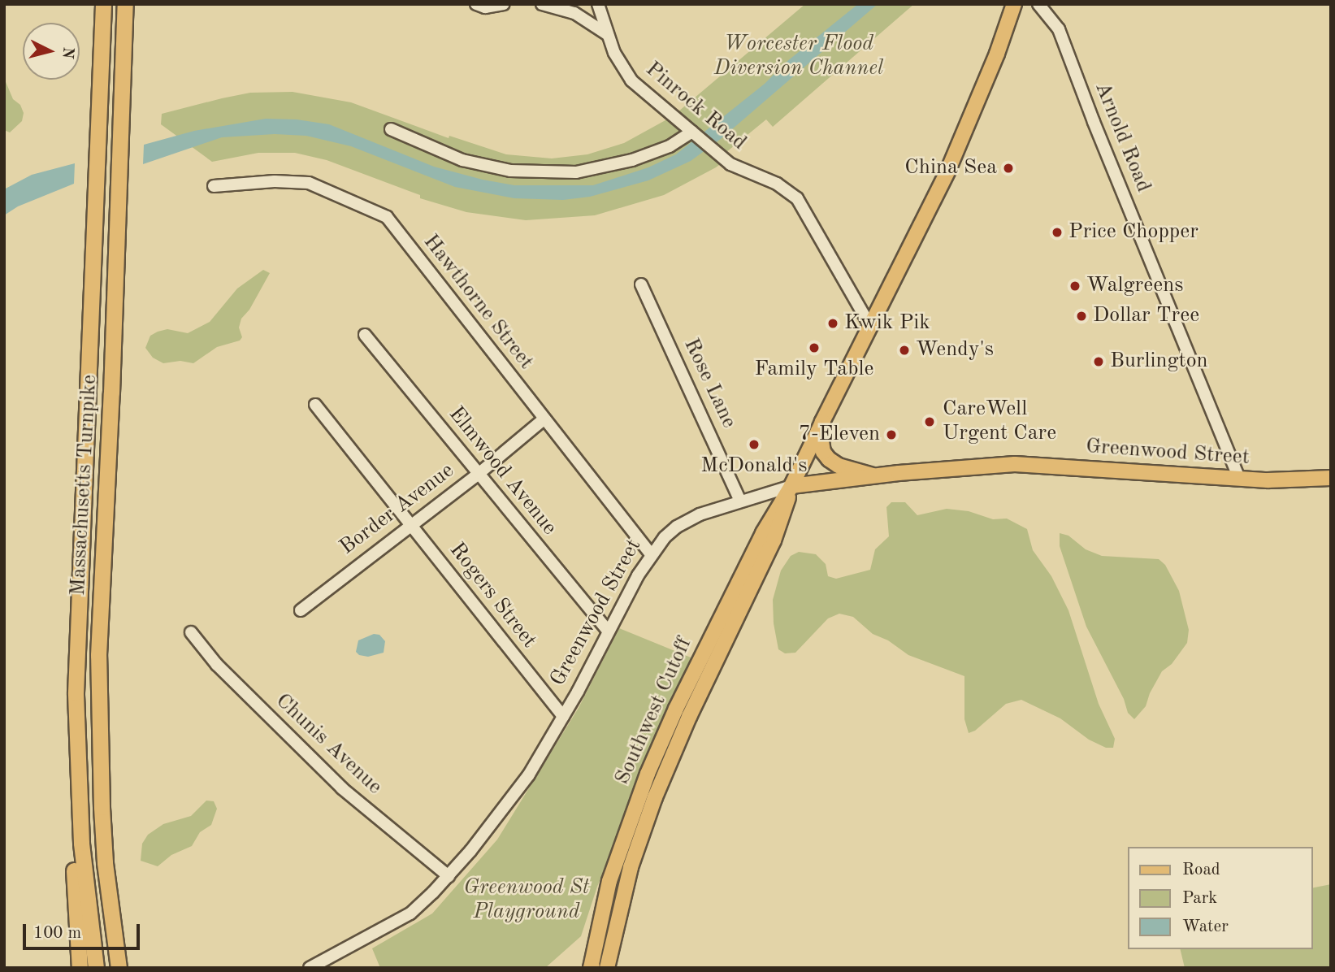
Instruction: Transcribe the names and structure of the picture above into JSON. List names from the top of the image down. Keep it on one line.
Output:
{"streets":{"highway":["Massachusetts Turnpike"],"main road":["Greenwood Street","Southwest Cutoff"],"street":["Pinrock Road","Arnold Road","Hawthorne Street","Rose Lane","Elmwood Avenue","Border Avenue","Rogers Street","Chunis Avenue"]},"crossings":[["Pinrock Road","Southwest Cutoff"],["Arnold Road","Greenwood Street"],["Hawthorne Street","Greenwood Street"],["Hawthorne Street","Border Avenue"],["Rose Lane","Greenwood Street"],["Greenwood Street","Elmwood Avenue"],["Greenwood Street","Rogers Street"],["Greenwood Street","Southwest Cutoff"],["Greenwood Street","Chunis Avenue"],["Elmwood Avenue","Border Avenue"],["Border Avenue","Rogers Street"]],"parks":["Worcester Flood Diversion Channel","Greenwood St Playground"],"places":["China Sea","Price Chopper","Walgreens","Dollar Tree","Kwik Pik","Family Table","Wendy's","Burlington","CareWell Urgent Care","7-Eleven","McDonald's"],"legend":["Road","Park","Water"],"scale_bar":"100 m","north":"right"}
